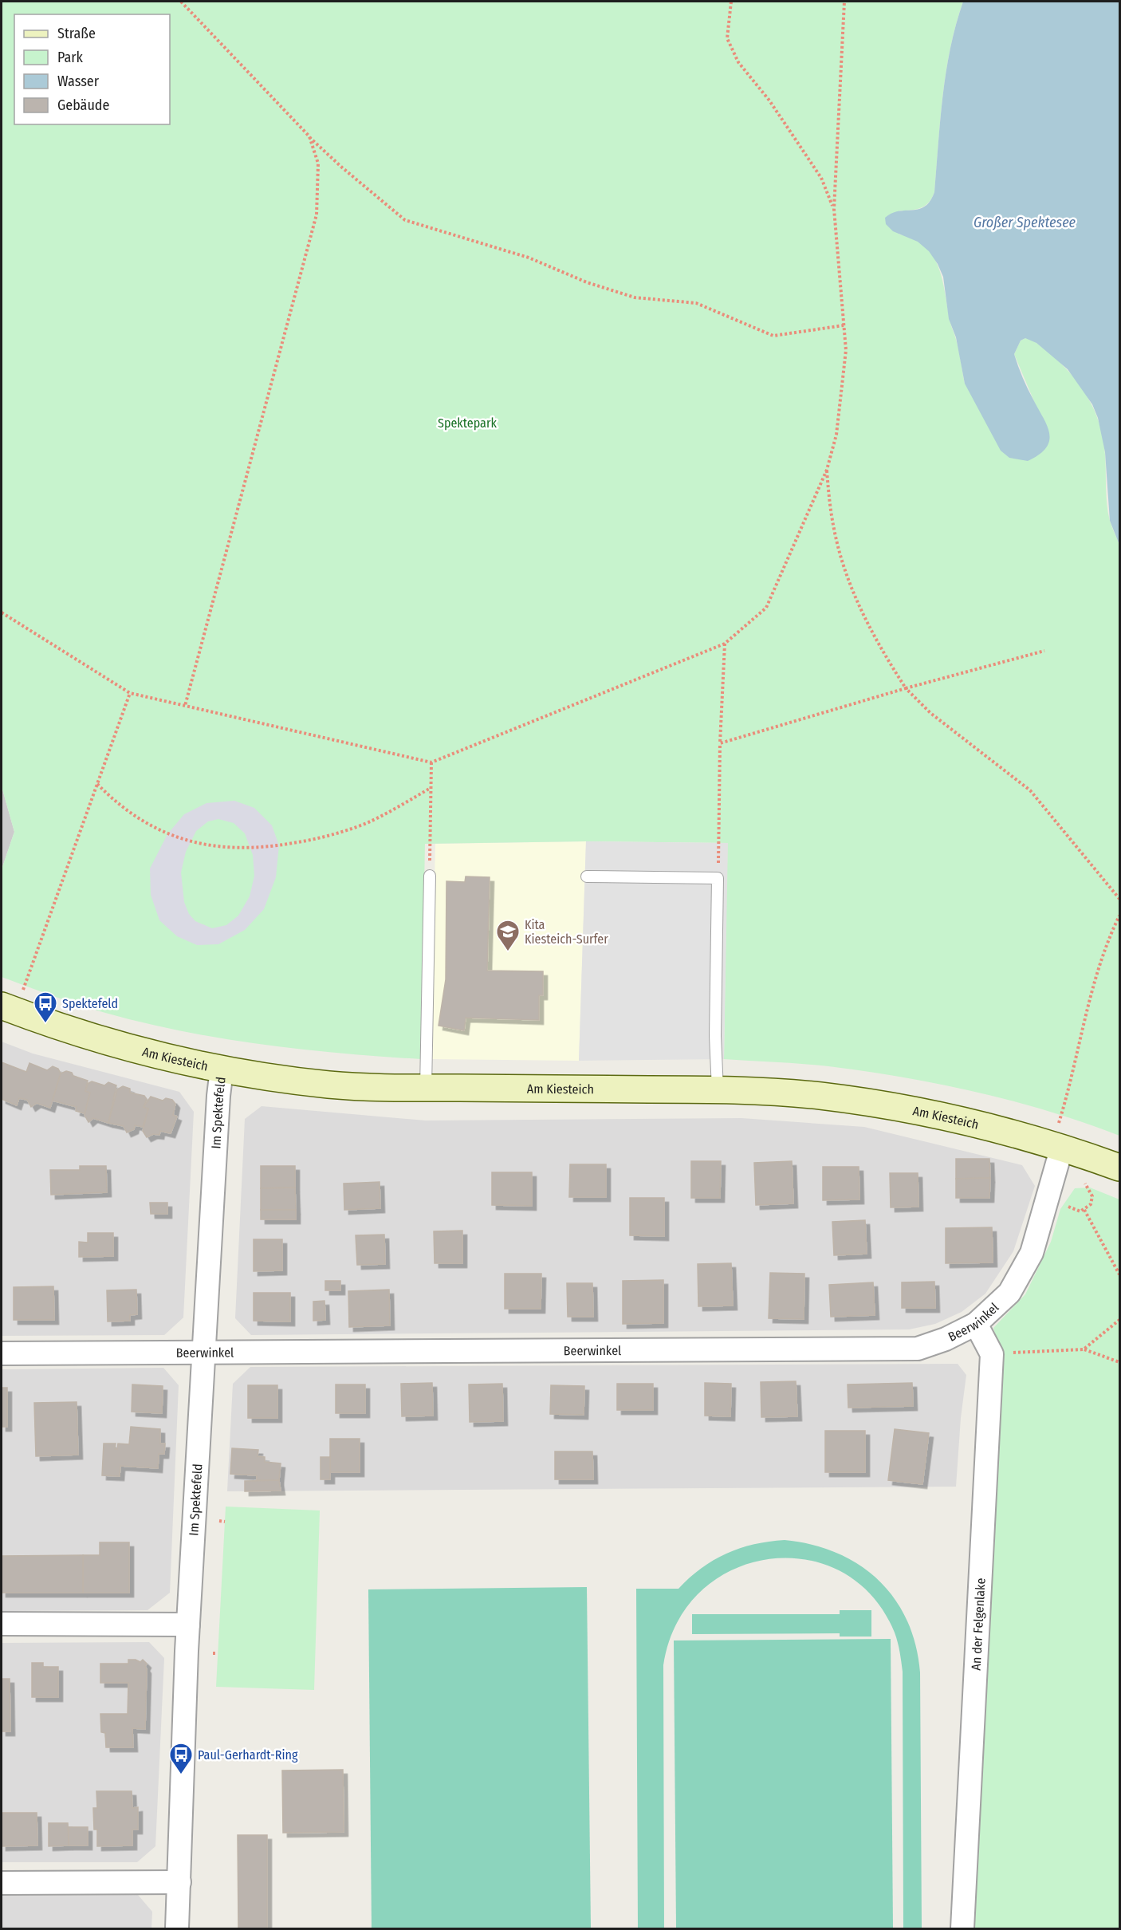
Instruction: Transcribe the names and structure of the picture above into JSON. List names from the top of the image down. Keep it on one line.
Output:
{"streets":{"street":["Am Kiesteich","Im Spektefeld","Beerwinkel","An der Felgenlake"]},"crossings":[["Am Kiesteich","Im Spektefeld"],["Am Kiesteich","Beerwinkel"],["Im Spektefeld","Beerwinkel"],["Beerwinkel","An der Felgenlake"]],"water":["Großer Spektesee"],"parks":["Spektepark"],"places":{"school or university":["Kita Kiesteich-Surfer"],"bus stop":["Spektefeld","Paul-Gerhardt-Ring"]},"legend":["Straße","Park","Wasser","Gebäude"]}
